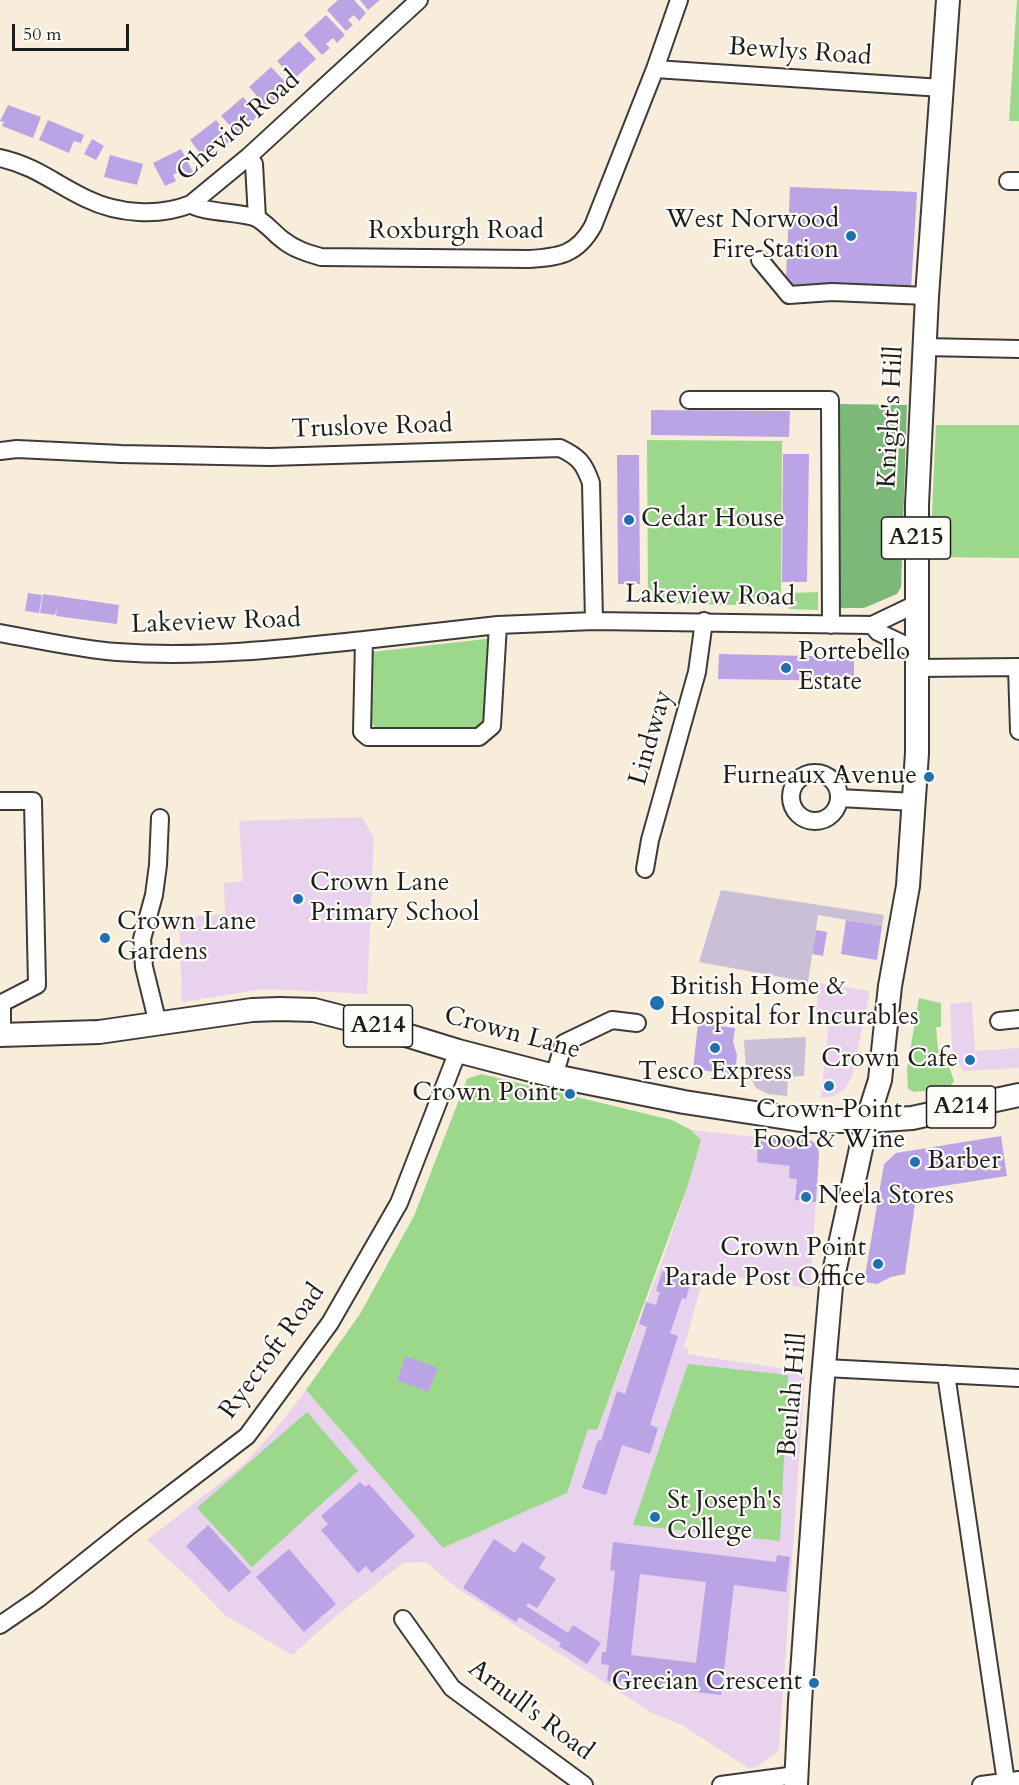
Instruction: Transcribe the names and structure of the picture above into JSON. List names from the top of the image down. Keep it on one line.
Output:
{"streets":{"main road":["Knight's Hill","A215","A214","Crown Lane","Beulah Hill"],"street":["Bewlys Road","Cheviot Road","Roxburgh Road","Truslove Road","Lakeview Road","Lindway","Ryecroft Road","Arnull's Road"]},"crossings":[["Bewlys Road","Roxburgh Road"],["Bewlys Road","Knight's Hill"],["Cheviot Road","Roxburgh Road"],["Knight's Hill","Lakeview Road"],["Knight's Hill","A214"],["Knight's Hill","Crown Lane"],["Knight's Hill","Beulah Hill"],["Truslove Road","Lakeview Road"],["Lakeview Road","Lindway"],["A214","Crown Lane"],["A214","Beulah Hill"],["Crown Lane","Ryecroft Road"],["Crown Lane","Beulah Hill"]],"places":["West Norwood Fire Station","Cedar House","Portebello Estate","Furneaux Avenue","Crown Lane Primary School","Crown Lane Gardens","British Home & Hospital for Incurables","Tesco Express","Crown Cafe","Crown Point Food & Wine","Crown Point","Barber","Neela Stores","Crown Point Parade Post Office","St Joseph's College","Grecian Crescent"],"scale_bar":"50 m"}
